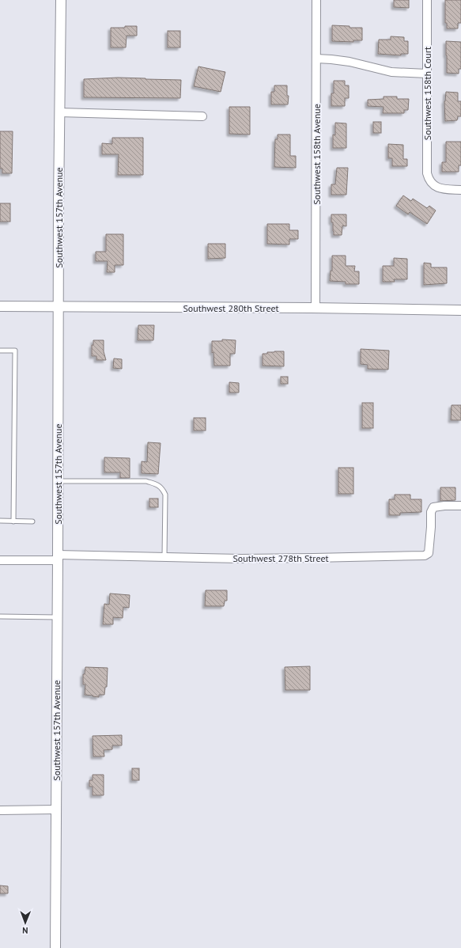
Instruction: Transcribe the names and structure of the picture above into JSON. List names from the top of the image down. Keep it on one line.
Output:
{"streets":{"street":["Southwest 158th Court","Southwest 158th Avenue","Southwest 157th Avenue","Southwest 280th Street","Southwest 278th Street"]},"crossings":[["Southwest 158th Avenue","Southwest 280th Street"],["Southwest 157th Avenue","Southwest 280th Street"],["Southwest 157th Avenue","Southwest 278th Street"]],"north":"bottom"}
